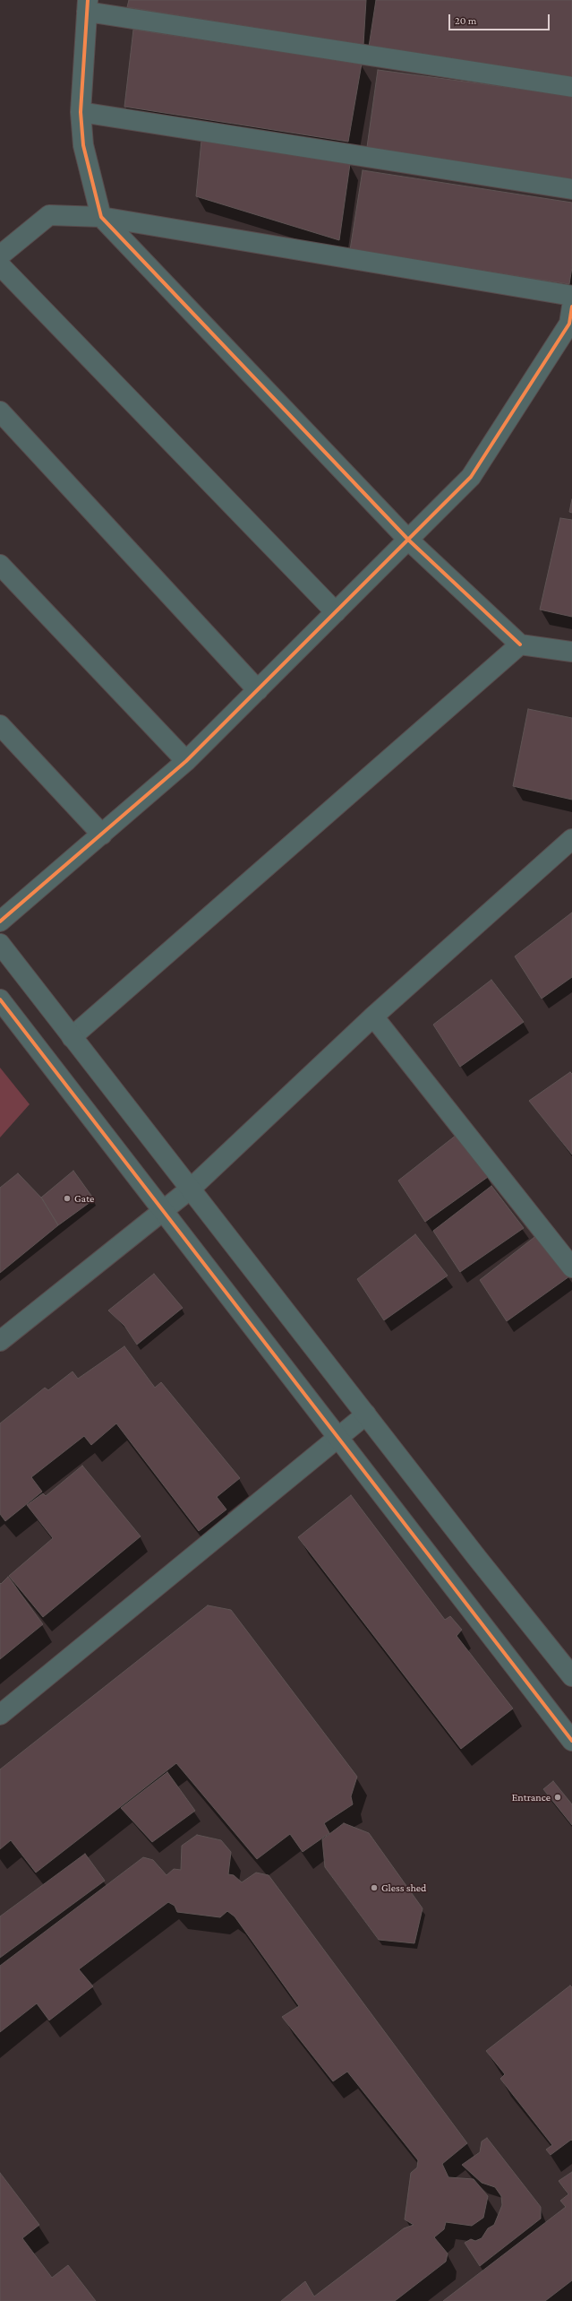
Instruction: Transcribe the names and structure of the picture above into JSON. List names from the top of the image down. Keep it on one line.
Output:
{"places":["Gate","Entrance","Gless shed"],"scale_bar":"20 m"}
